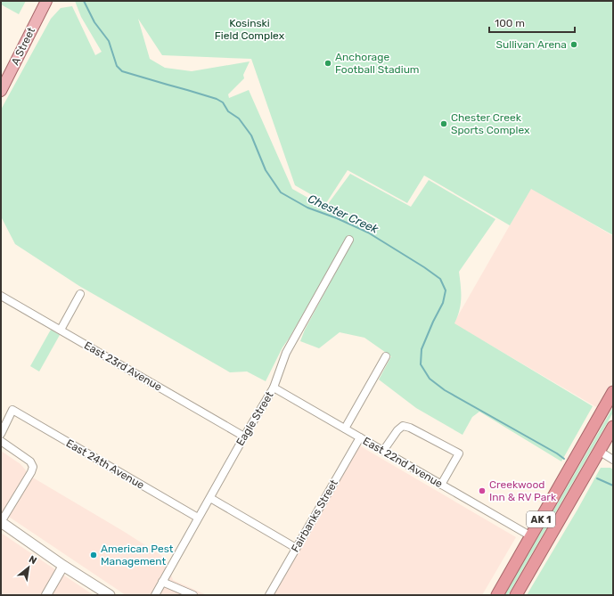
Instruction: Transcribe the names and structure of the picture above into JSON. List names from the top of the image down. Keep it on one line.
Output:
{"streets":{"highway":["AK 1"],"main road":["A Street"],"street":["East 23rd Avenue","Eagle Street","East 22nd Avenue","East 24th Avenue","Fairbanks Street"]},"crossings":[["East 23rd Avenue","Eagle Street"],["Eagle Street","East 22nd Avenue"],["Eagle Street","East 24th Avenue"],["East 22nd Avenue","Fairbanks Street"],["East 22nd Avenue","AK 1"]],"water":["Chester Creek"],"parks":["Kosinski Field Complex"],"places":["Sullivan Arena","Anchorage Football Stadium","Chester Creek Sports Complex","Creekwood Inn & RV Park","American Pest Management"],"scale_bar":"100 m","north":"top right"}
